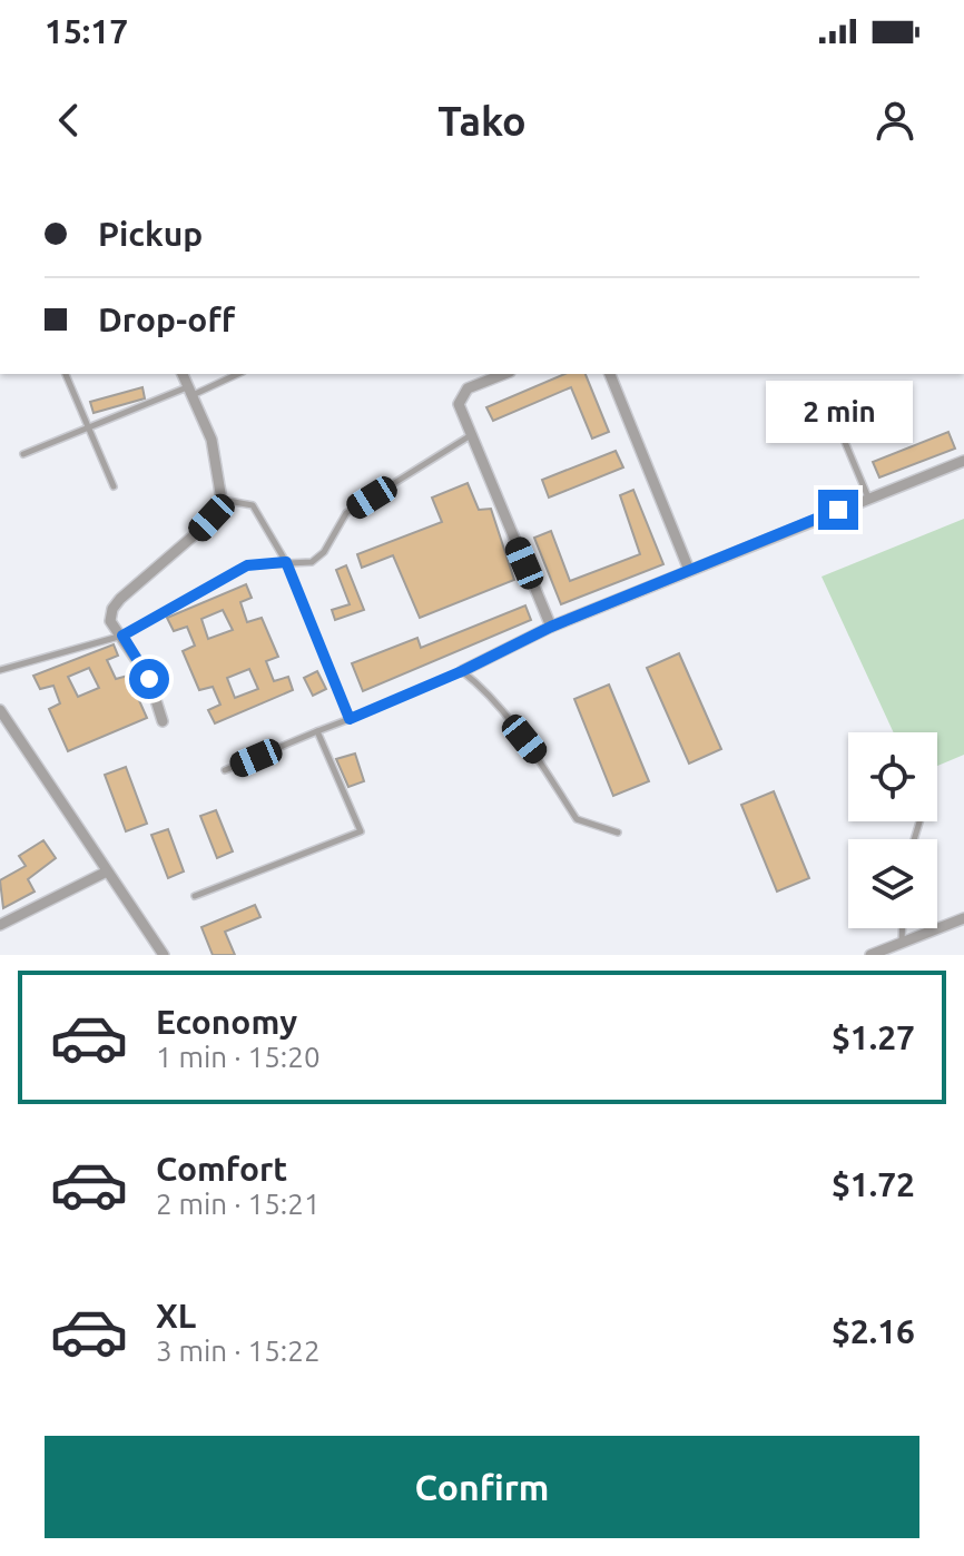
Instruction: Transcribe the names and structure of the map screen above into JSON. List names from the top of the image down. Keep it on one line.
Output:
{"page":{"status":"15:17","header":"Tako","banner":["Pickup","Drop-off"],"bubble":"2 min","list":[{"name":"Economy","note":"1 min · 15:20","value":"$1.27"},{"name":"Comfort","note":"2 min · 15:21","value":"$1.72"},{"name":"XL","note":"3 min · 15:22","value":"$2.16"}],"buttons":"Confirm"}}
